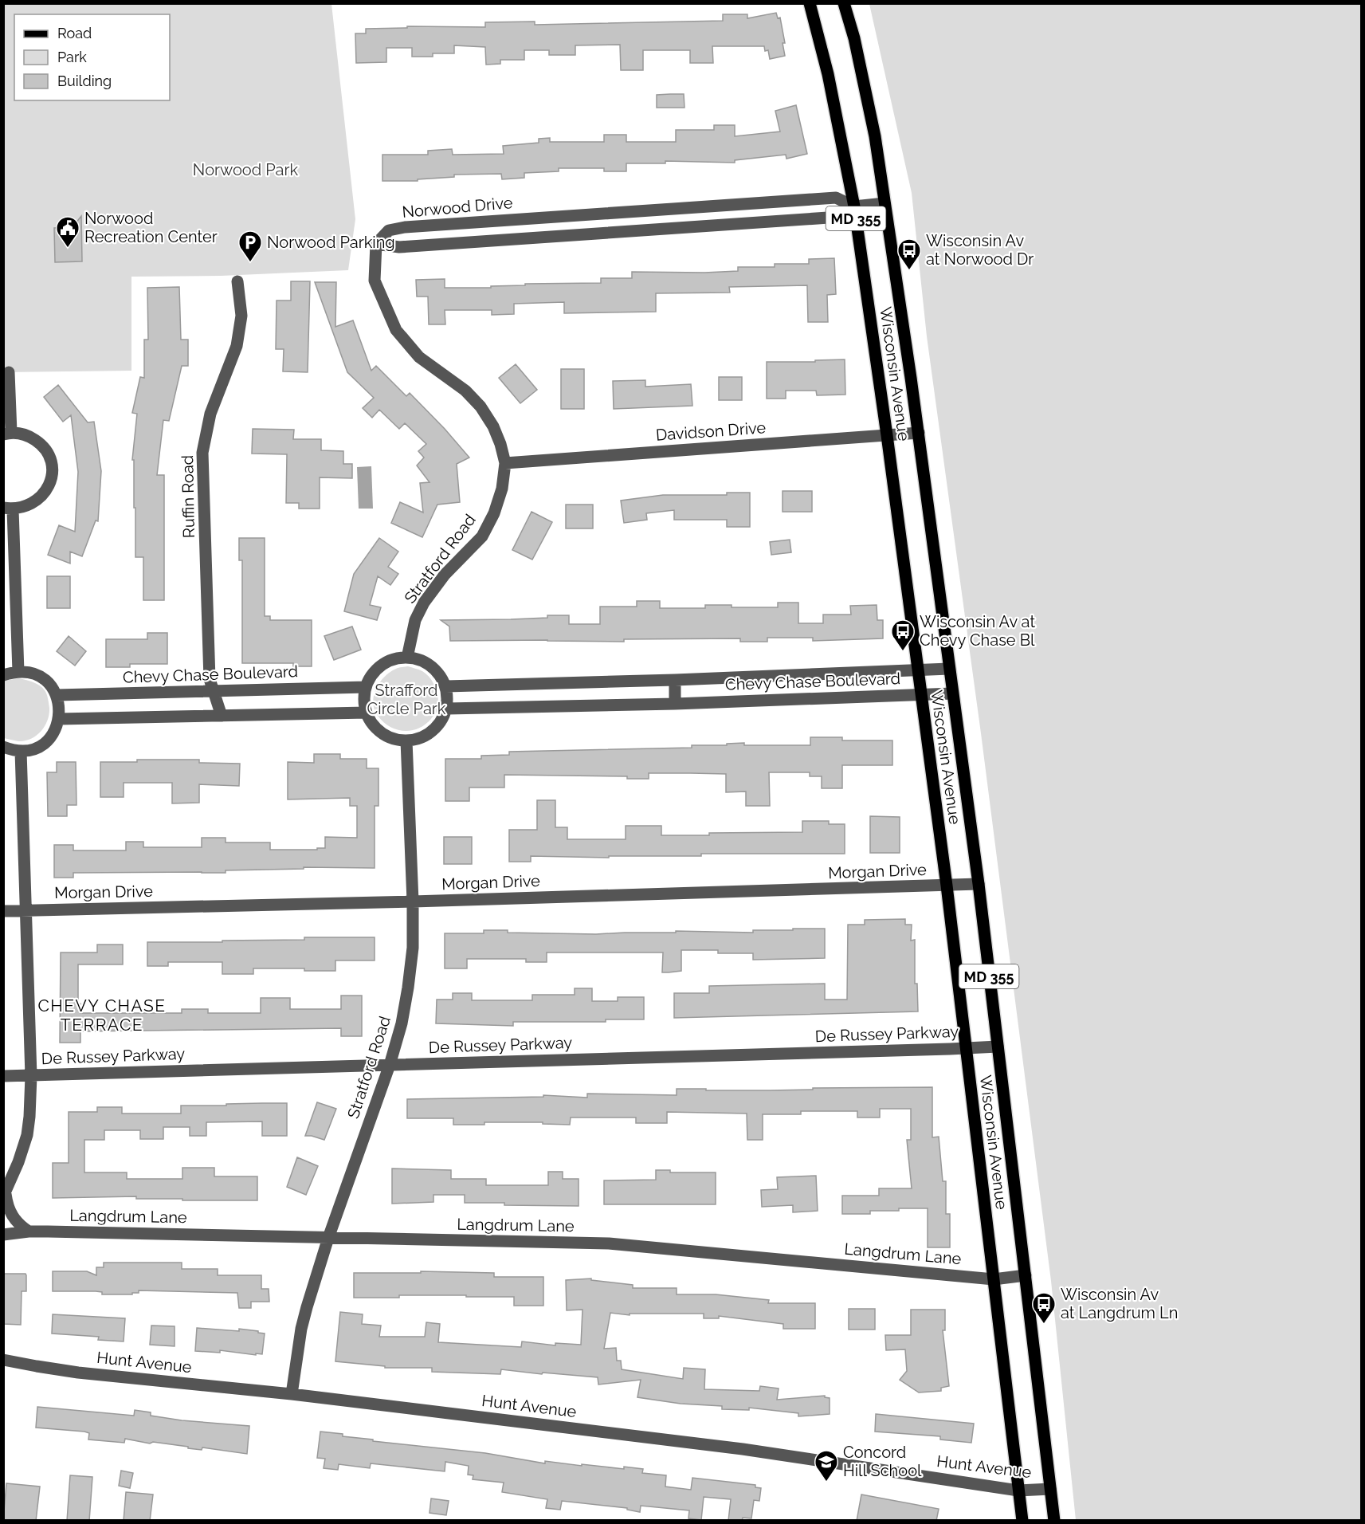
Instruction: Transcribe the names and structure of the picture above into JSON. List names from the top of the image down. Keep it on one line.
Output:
{"streets":{"main road":["MD 355","Wisconsin Avenue"],"street":["Norwood Drive","Davidson Drive","Ruffin Road","Stratford Road","Chevy Chase Boulevard","Morgan Drive","De Russey Parkway","Langdrum Lane","Hunt Avenue"]},"crossings":[["Norwood Drive","Wisconsin Avenue"],["Norwood Drive","Stratford Road"],["Wisconsin Avenue","Davidson Drive"],["Wisconsin Avenue","Chevy Chase Boulevard"],["Wisconsin Avenue","Morgan Drive"],["Wisconsin Avenue","De Russey Parkway"],["Wisconsin Avenue","Langdrum Lane"],["Wisconsin Avenue","Hunt Avenue"],["Davidson Drive","Stratford Road"],["Ruffin Road","Chevy Chase Boulevard"],["Stratford Road","Chevy Chase Boulevard"],["Stratford Road","Morgan Drive"],["Stratford Road","De Russey Parkway"],["Stratford Road","Langdrum Lane"],["Stratford Road","Hunt Avenue"]],"districts":["CHEVY CHASE TERRACE"],"parks":["Norwood Park","Strafford Circle Park"],"places":{"public building":["Norwood Recreation Center"],"parking":["Norwood Parking"],"bus stop":["Wisconsin Av at Norwood Dr","Wisconsin Av at Chevy Chase Bl","Wisconsin Av at Langdrum Ln"],"school or university":["Concord Hill School"]},"legend":["Road","Park","Building"]}
